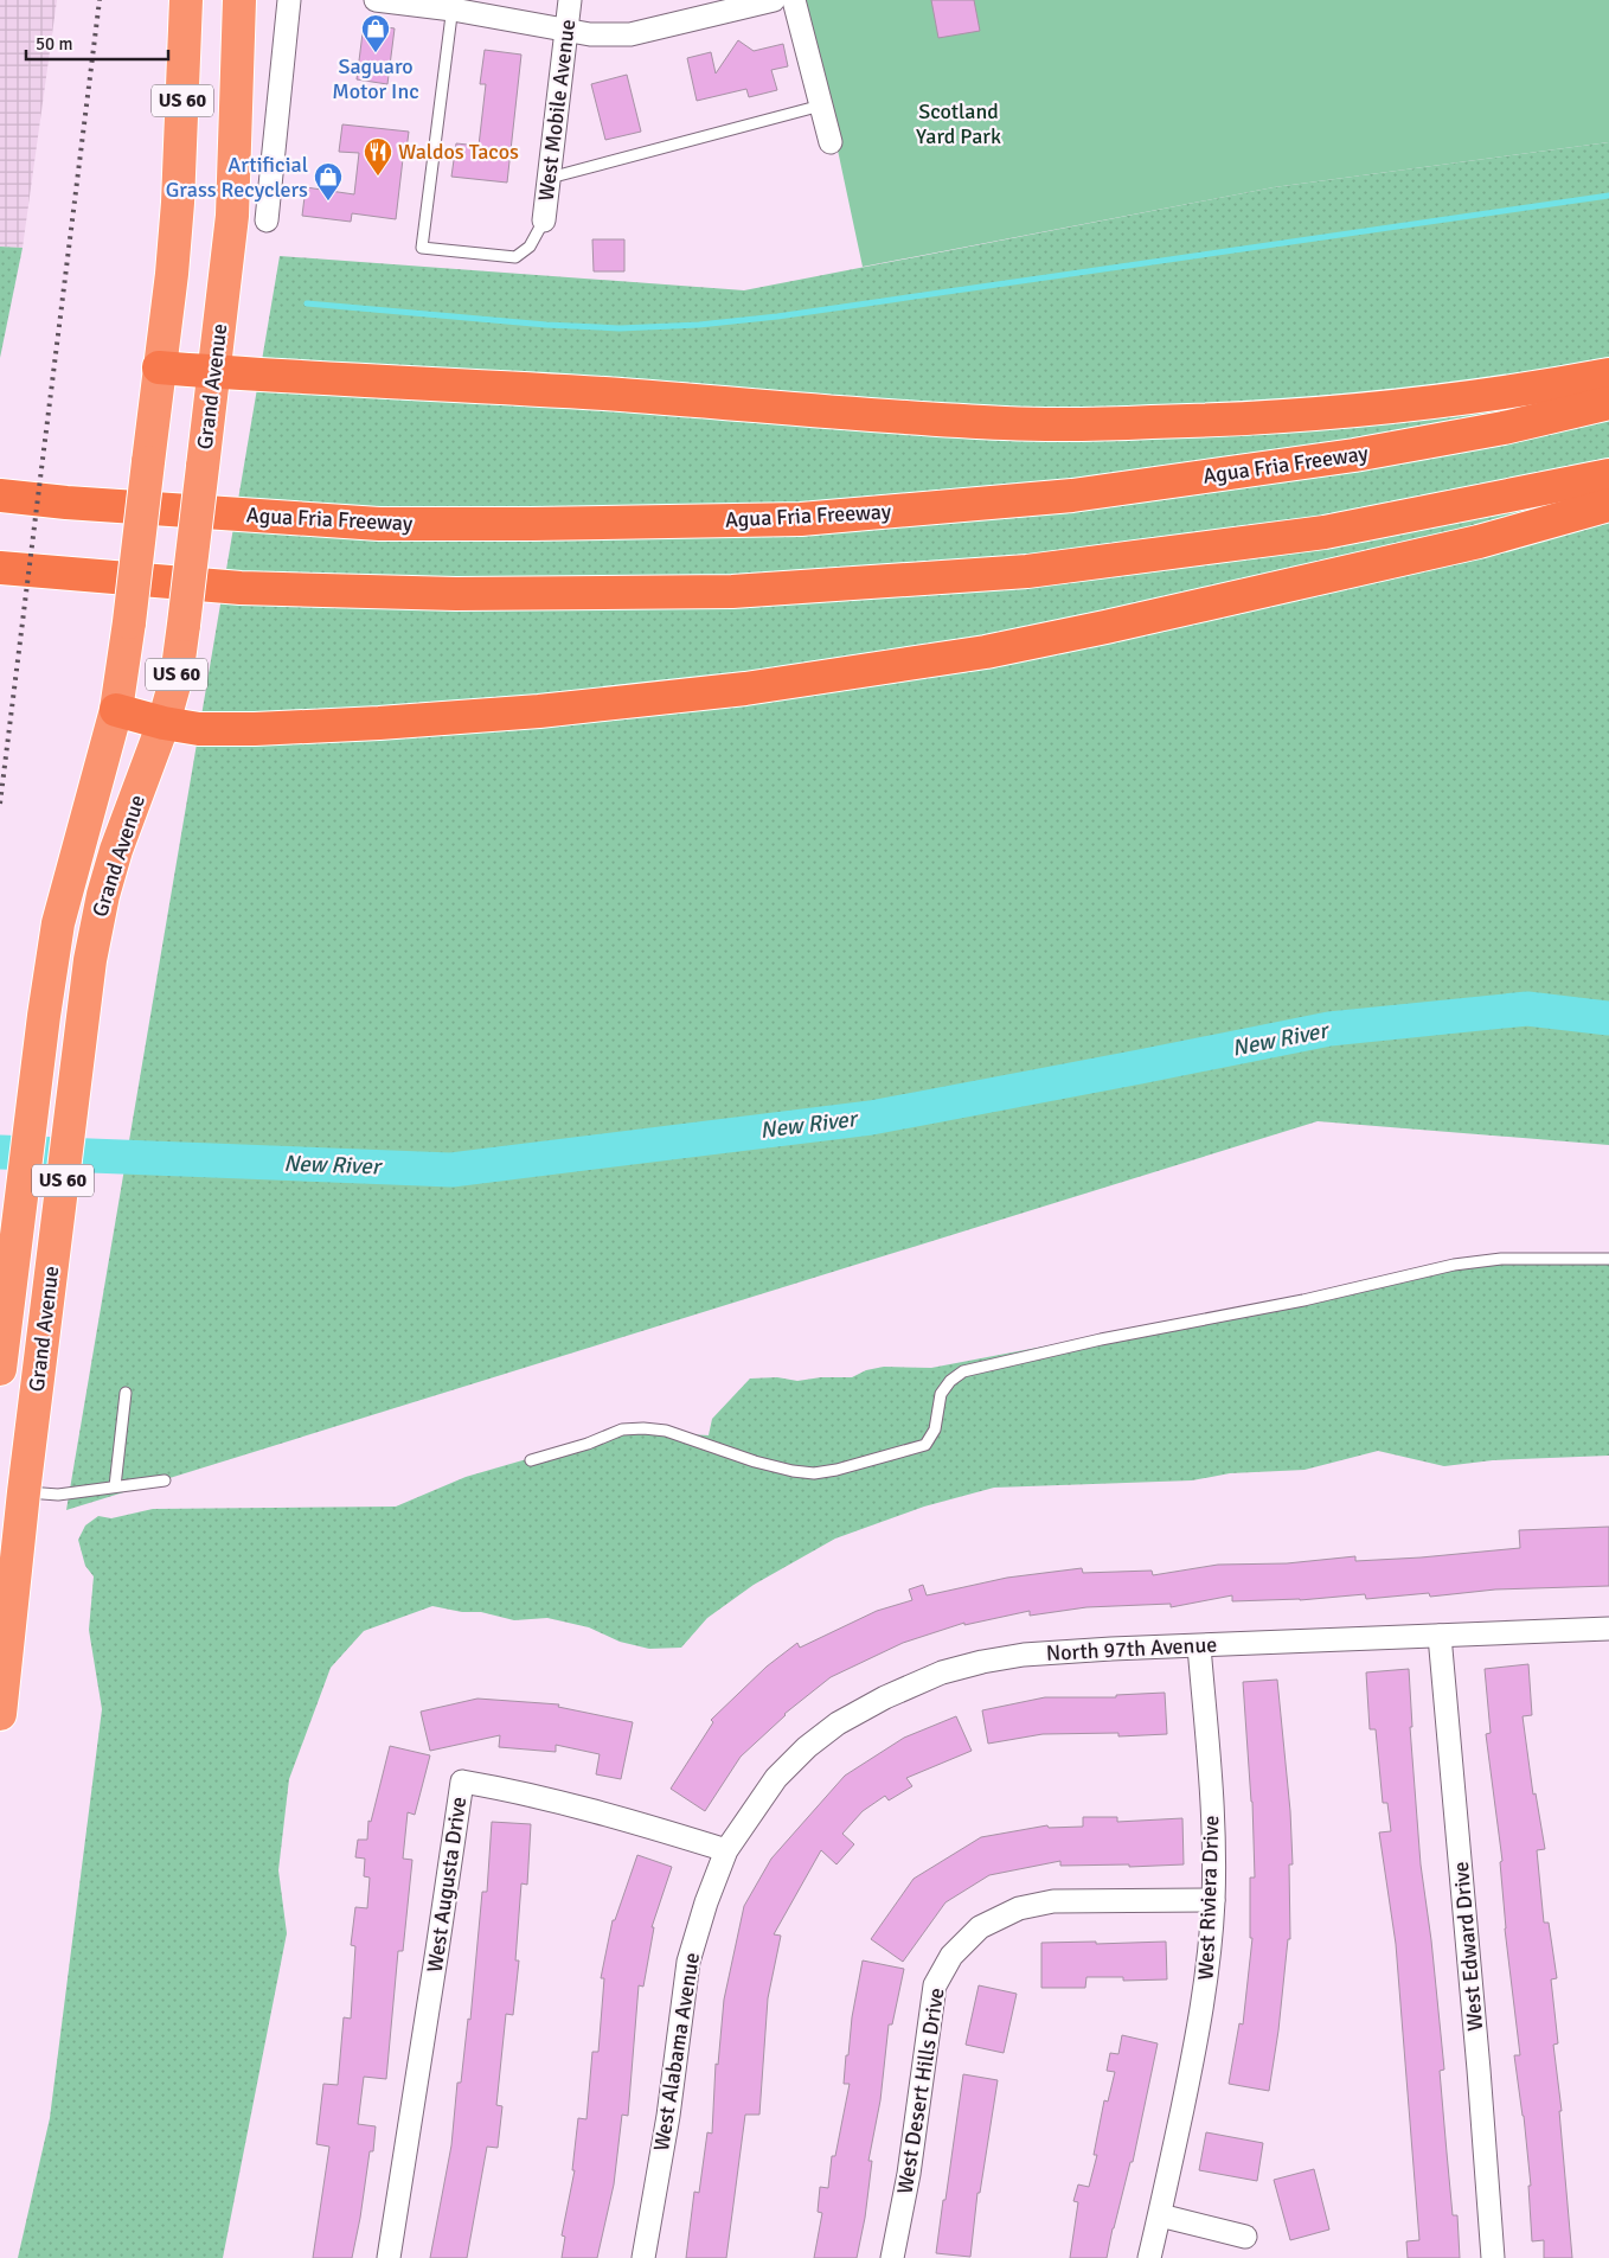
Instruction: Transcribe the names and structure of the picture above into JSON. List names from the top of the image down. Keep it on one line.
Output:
{"streets":{"highway":["US 60","Grand Avenue","Agua Fria Freeway"],"street":["West Mobile Avenue","North 97th Avenue","West Augusta Drive","West Riviera Drive","West Edward Drive","West Alabama Avenue","West Desert Hills Drive"]},"crossings":[["North 97th Avenue","West Augusta Drive"],["North 97th Avenue","West Riviera Drive"],["North 97th Avenue","West Edward Drive"],["North 97th Avenue","West Alabama Avenue"],["West Augusta Drive","West Alabama Avenue"],["West Riviera Drive","West Desert Hills Drive"]],"water":["New River"],"parks":["Scotland Yard Park"],"places":{"shop":["Saguaro Motor Inc","Artificial Grass Recyclers"],"restaurant":["Waldos Tacos"]},"scale_bar":"50 m"}
